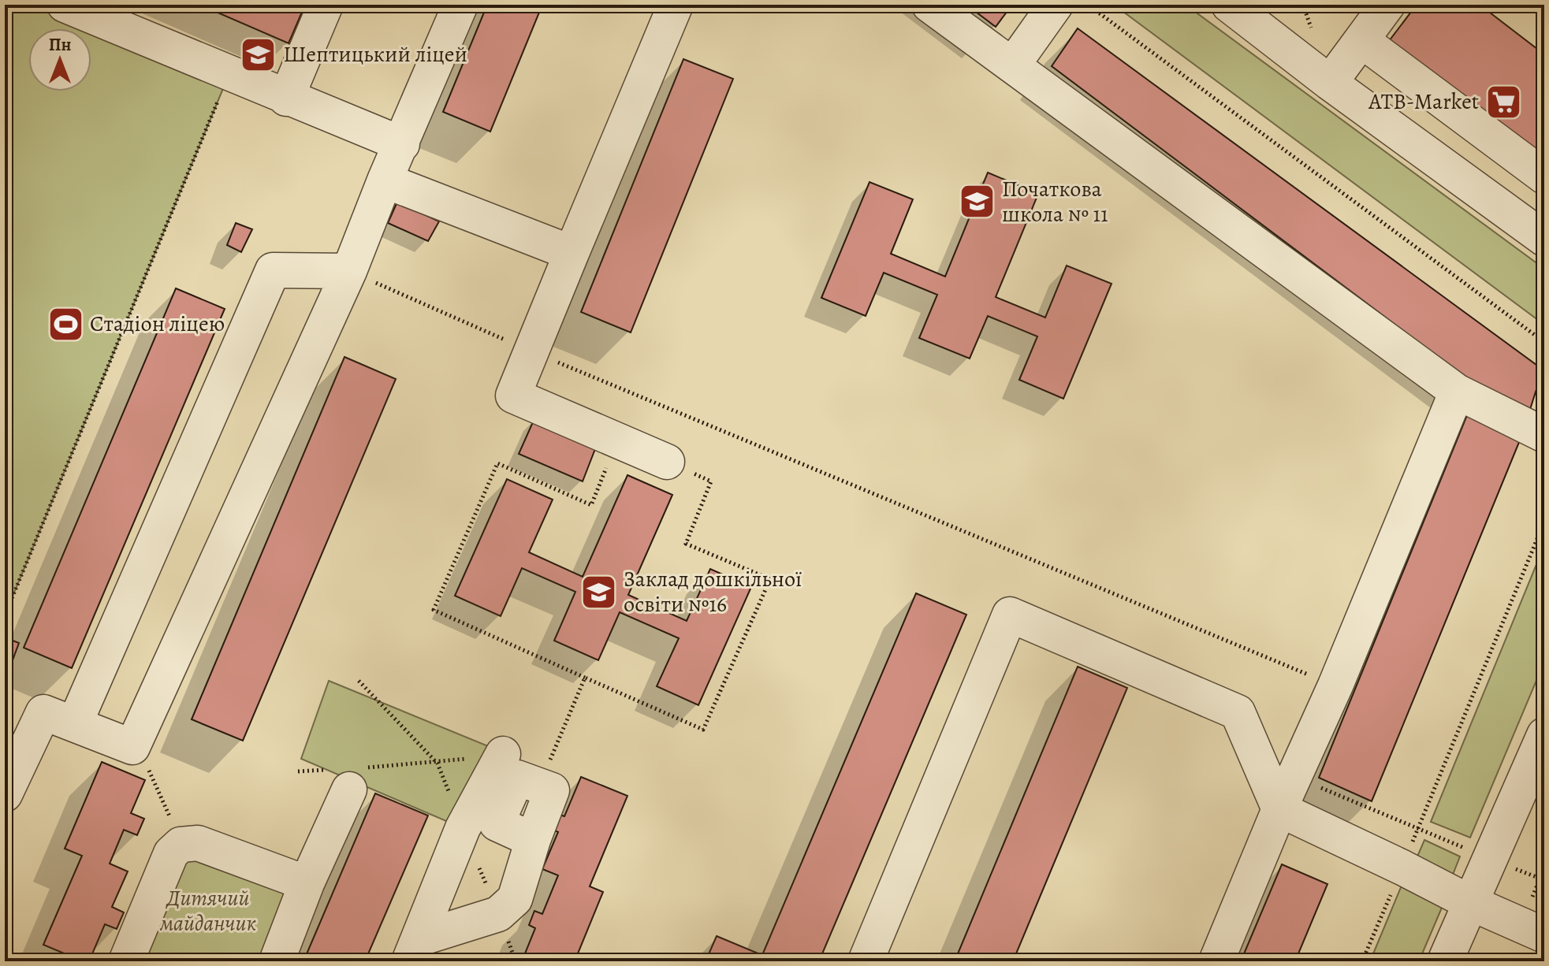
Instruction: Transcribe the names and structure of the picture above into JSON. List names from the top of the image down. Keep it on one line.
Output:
{"parks":["Дитячий майданчик"],"places":{"school or university":["Шептицький ліцей","Початкова школа № 11","Заклад дошкільної освіти №16"],"supermarket":["ATB-Market"],"sports":["Стадіон ліцею"]},"north":"top"}
